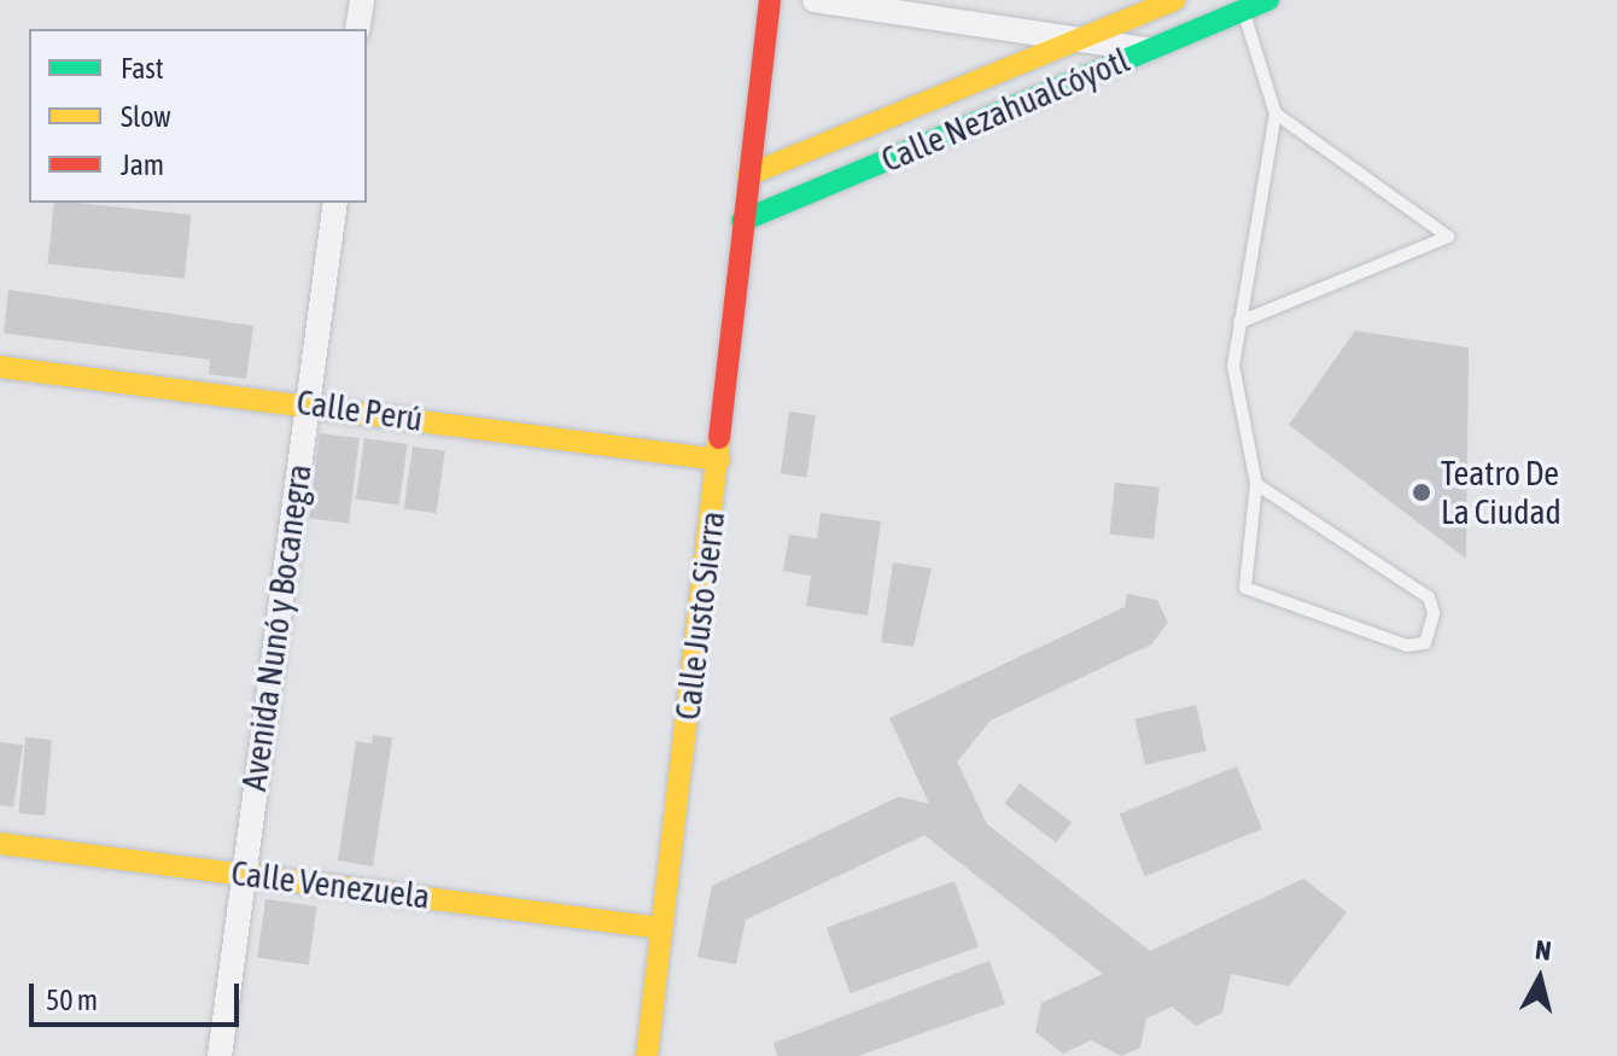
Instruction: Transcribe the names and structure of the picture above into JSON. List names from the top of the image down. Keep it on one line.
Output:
{"streets":{"main road":["Calle Nezahualcóyotl","Calle Perú","Calle Justo Sierra","Calle Venezuela"],"street":["Avenida Nunó y Bocanegra"]},"crossings":[["Calle Nezahualcóyotl","Calle Justo Sierra"],["Calle Perú","Calle Justo Sierra"],["Calle Perú","Avenida Nunó y Bocanegra"],["Calle Justo Sierra","Calle Venezuela"],["Avenida Nunó y Bocanegra","Calle Venezuela"]],"places":["Teatro De La Ciudad"],"legend":["Fast","Slow","Jam"],"scale_bar":"50 m","north":"top"}
